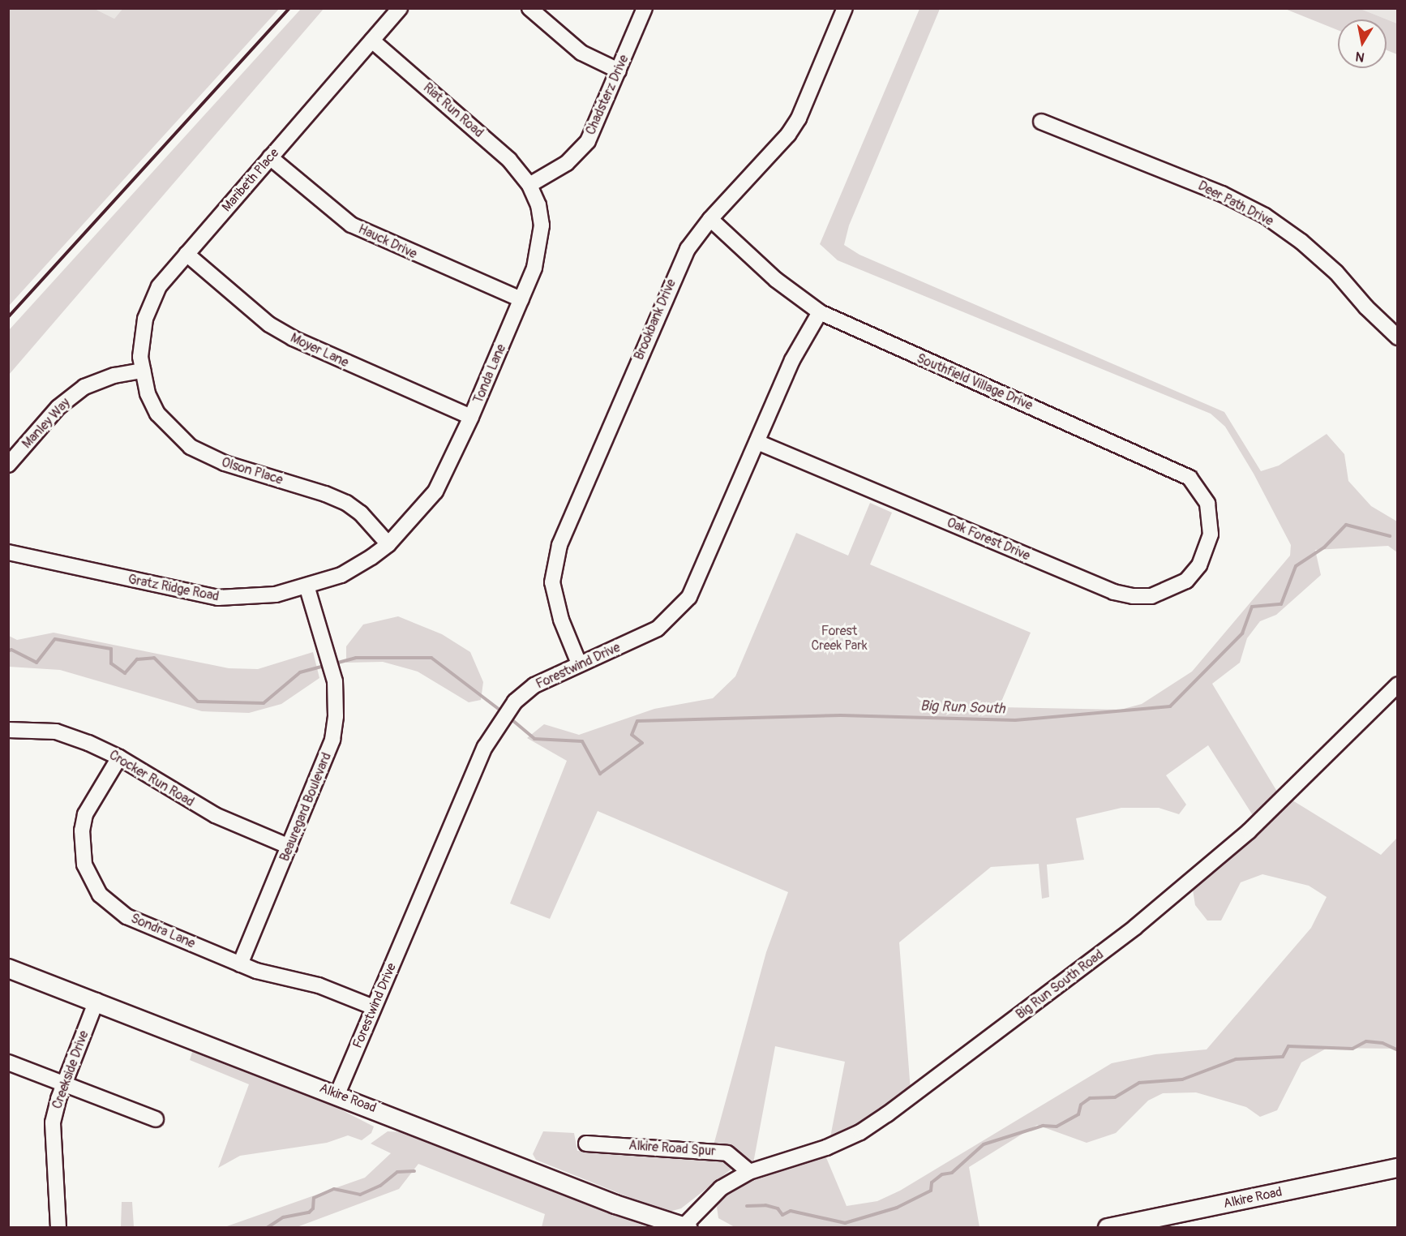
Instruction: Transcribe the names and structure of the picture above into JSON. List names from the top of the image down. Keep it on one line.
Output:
{"streets":{"main road":["Alkire Road"],"street":["Chadsterz Drive","Riat Run Road","Maribeth Place","Deer Path Drive","Hauck Drive","Brookbank Drive","Moyer Lane","Tonda Lane","Southfield Village Drive","Manley Way","Olson Place","Oak Forest Drive","Gratz Ridge Road","Forestwind Drive","Crocker Run Road","Beauregard Boulevard","Sondra Lane","Big Run South Road","Creekside Drive","Alkire Road Spur"]},"crossings":[["Chadsterz Drive","Riat Run Road"],["Chadsterz Drive","Tonda Lane"],["Riat Run Road","Maribeth Place"],["Riat Run Road","Tonda Lane"],["Maribeth Place","Hauck Drive"],["Maribeth Place","Moyer Lane"],["Maribeth Place","Manley Way"],["Maribeth Place","Olson Place"],["Hauck Drive","Tonda Lane"],["Brookbank Drive","Southfield Village Drive"],["Brookbank Drive","Forestwind Drive"],["Moyer Lane","Tonda Lane"],["Tonda Lane","Olson Place"],["Tonda Lane","Gratz Ridge Road"],["Southfield Village Drive","Oak Forest Drive"],["Southfield Village Drive","Forestwind Drive"],["Manley Way","Olson Place"],["Olson Place","Gratz Ridge Road"],["Oak Forest Drive","Forestwind Drive"],["Gratz Ridge Road","Beauregard Boulevard"],["Forestwind Drive","Sondra Lane"],["Forestwind Drive","Alkire Road"],["Crocker Run Road","Beauregard Boulevard"],["Crocker Run Road","Sondra Lane"],["Beauregard Boulevard","Sondra Lane"],["Big Run South Road","Alkire Road"],["Big Run South Road","Alkire Road Spur"],["Creekside Drive","Alkire Road"]],"water":["Big Run South"],"parks":["Forest Creek Park"],"north":"bottom"}
